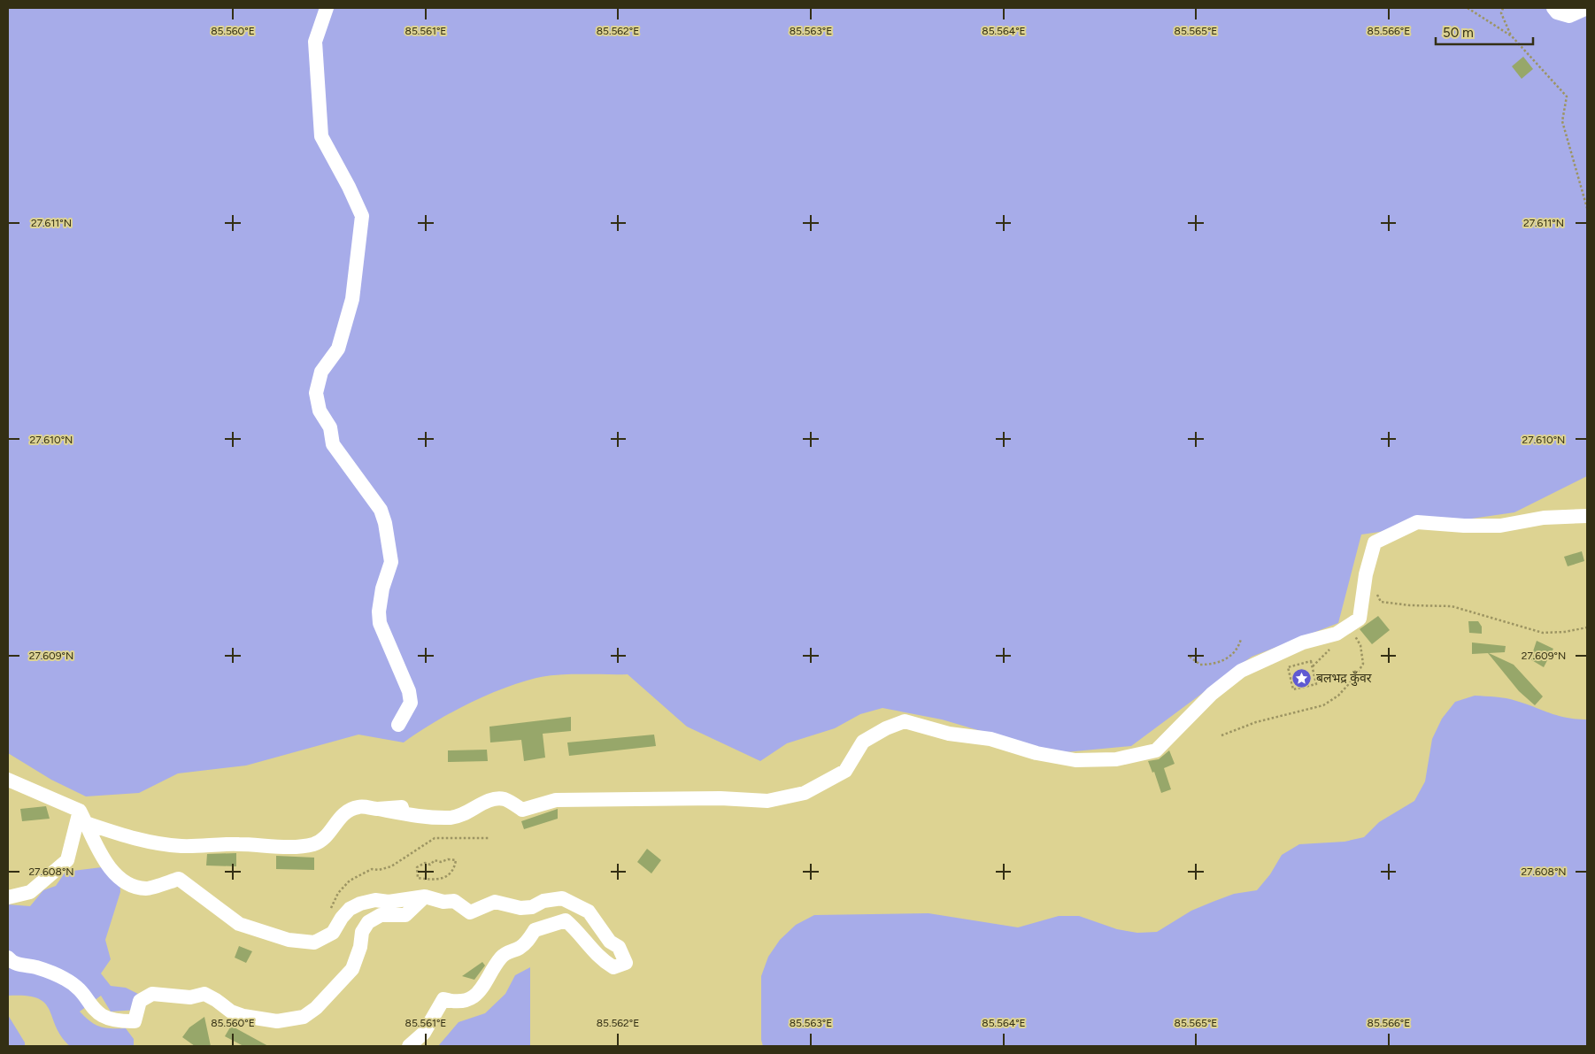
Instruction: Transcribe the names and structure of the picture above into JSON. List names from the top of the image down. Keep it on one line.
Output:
{"places":{"place":["बलभद्र कुँवर"]},"scale_bar":"50 m","coordinates":["85.560°E","85.561°E","85.562°E","85.563°E","85.564°E","85.565°E","85.566°E","27.611°N","27.610°N","27.609°N","27.608°N"]}
